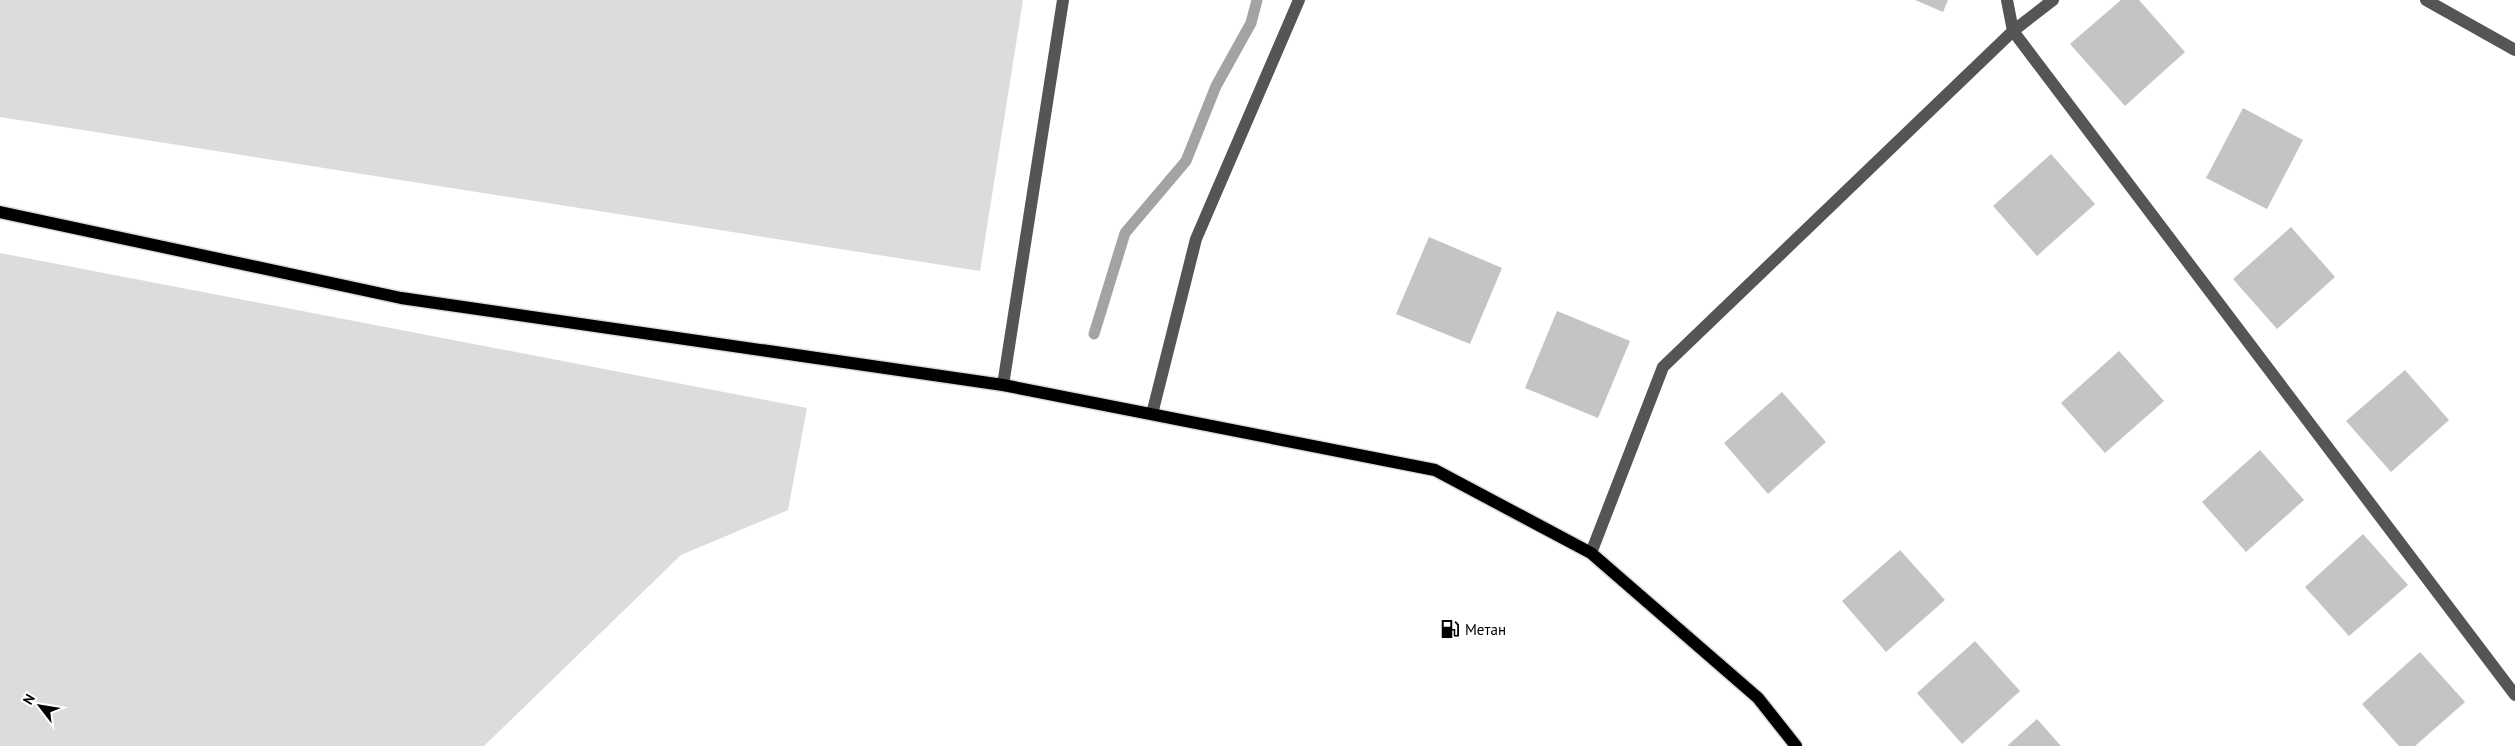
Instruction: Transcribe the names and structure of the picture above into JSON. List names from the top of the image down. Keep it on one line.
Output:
{"places":{"fuel station":["Метан"]},"north":"top left"}
